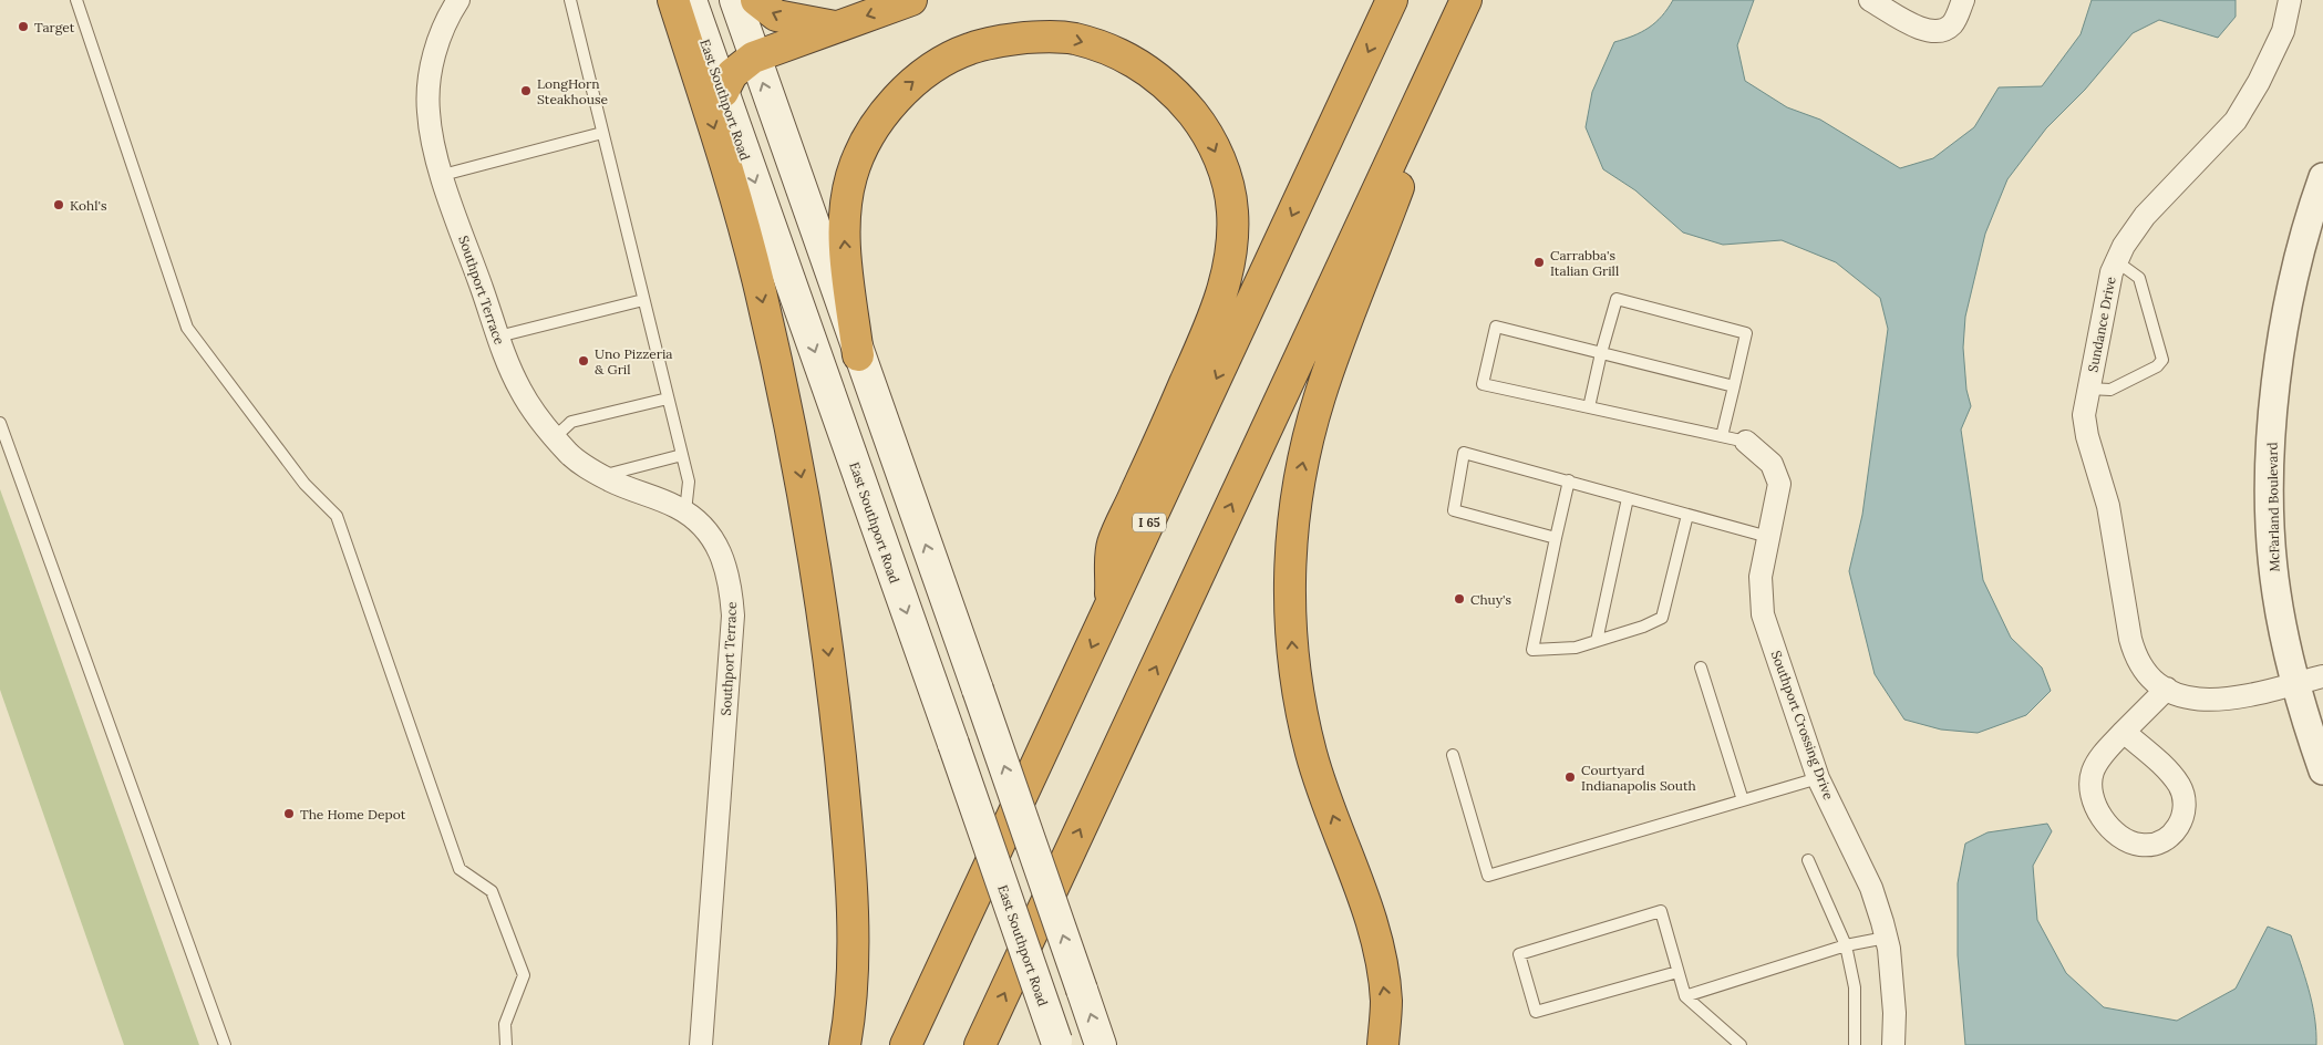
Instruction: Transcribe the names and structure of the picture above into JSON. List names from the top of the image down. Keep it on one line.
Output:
{"streets":{"highway":["I 65"],"main road":["East Southport Road"],"street":["Southport Terrace","Sundance Drive","McFarland Boulevard","Southport Crossing Drive"]},"crossings":[["Sundance Drive","McFarland Boulevard"]],"places":["Target","LongHorn Steakhouse","Kohl's","Carrabba's Italian Grill","Uno Pizzeria & Gril","Chuy's","Courtyard Indianapolis South","The Home Depot"]}
